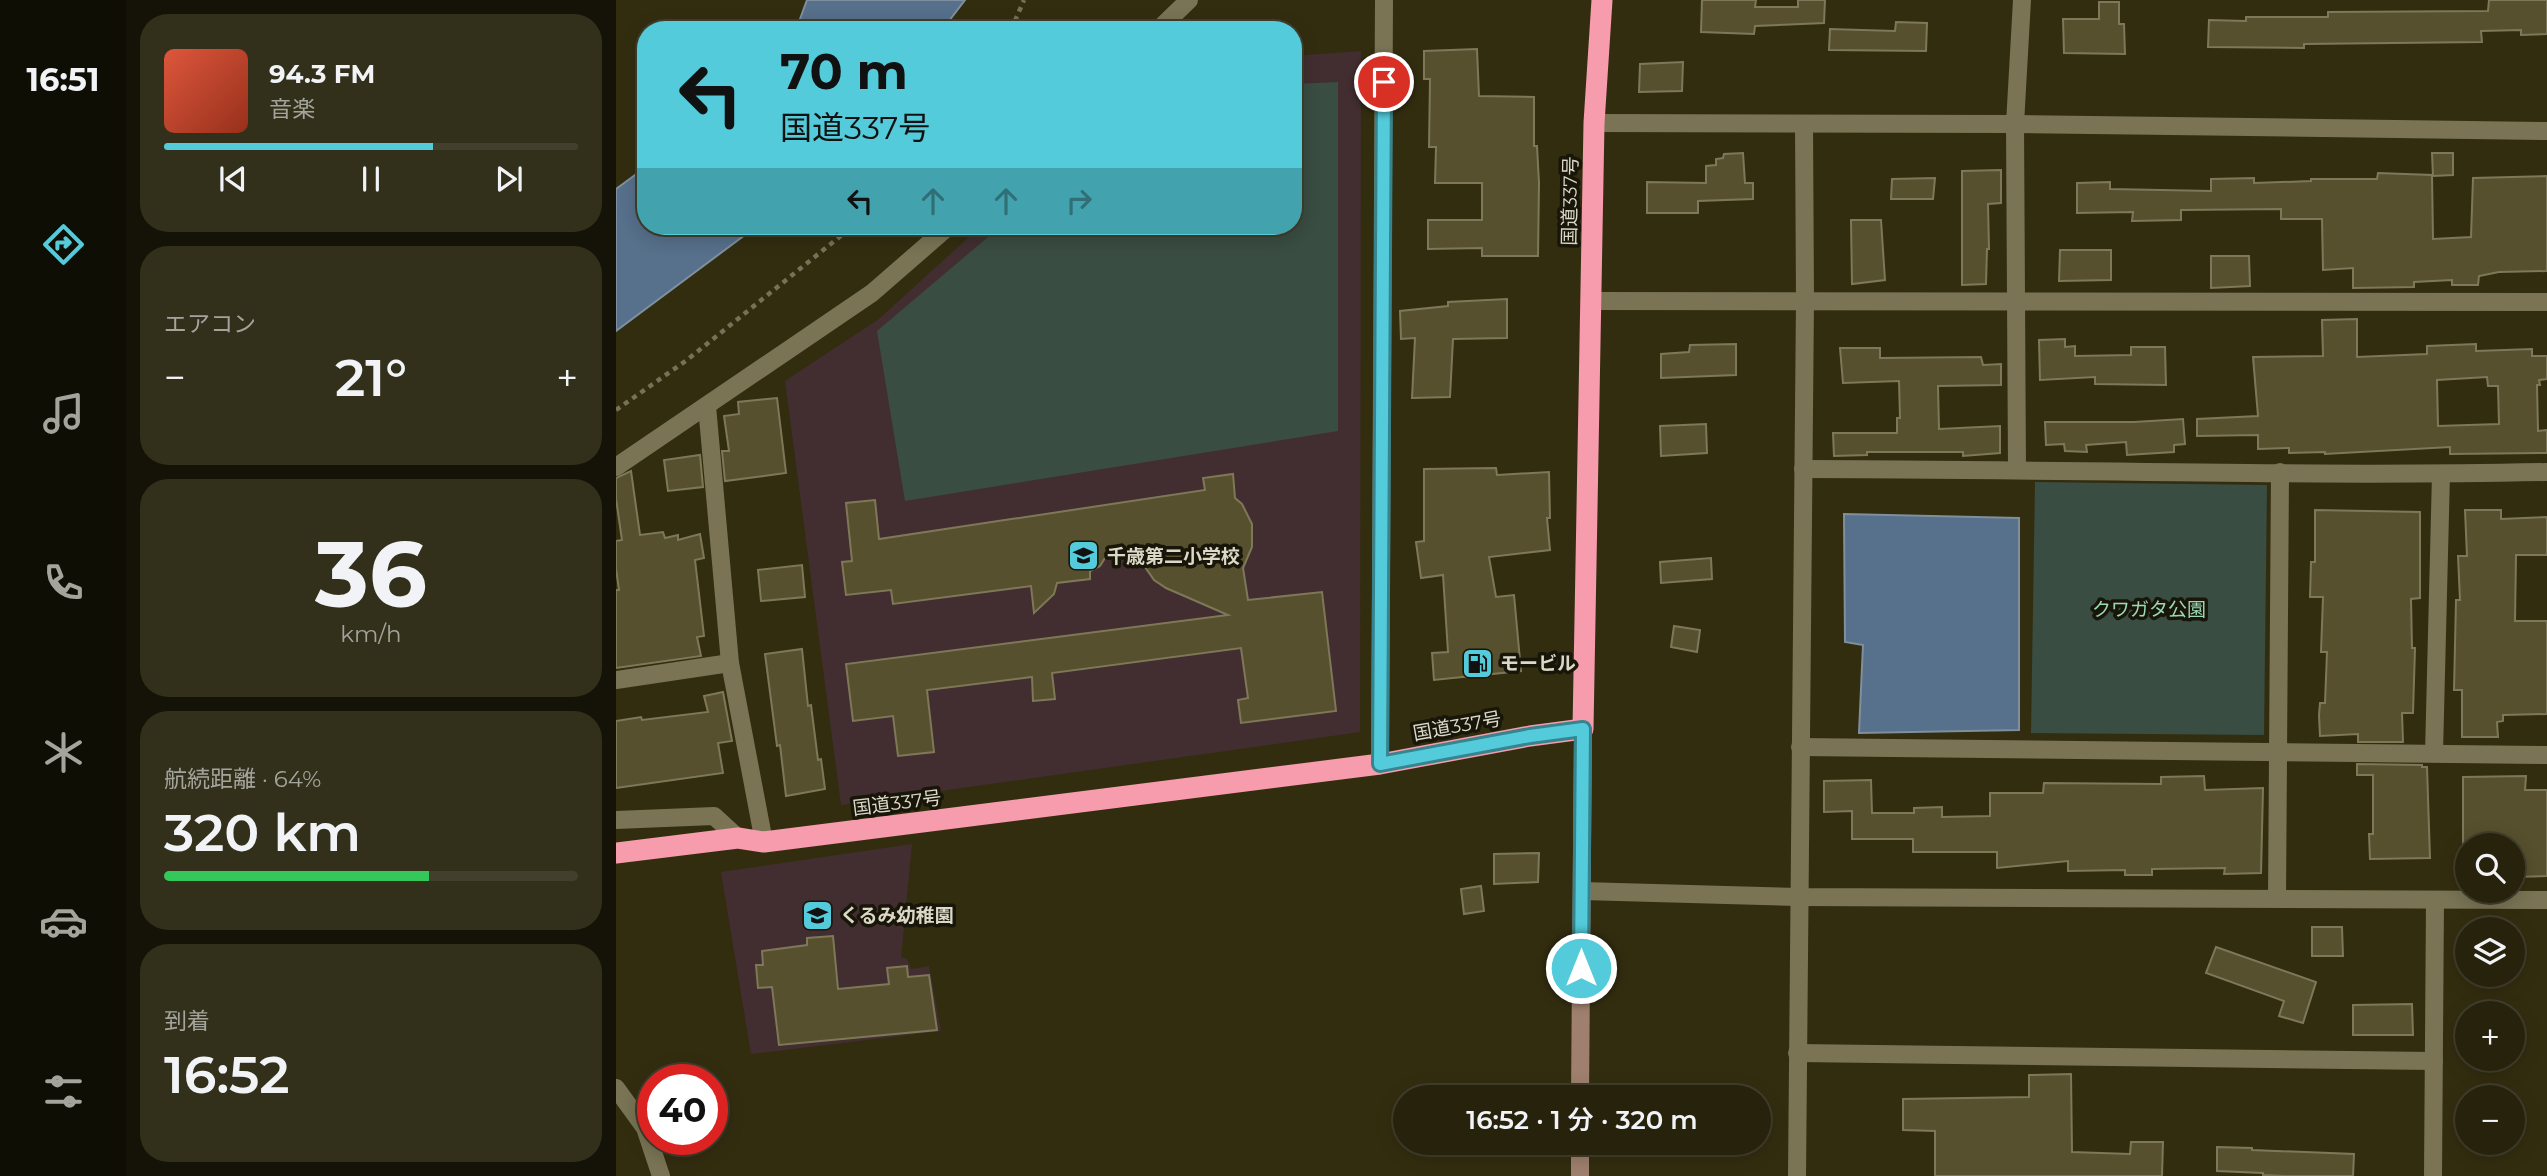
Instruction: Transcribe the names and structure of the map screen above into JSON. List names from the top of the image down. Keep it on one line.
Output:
{"streets":{"highway":["国道337号"]},"parks":["クワガタ公園"],"places":{"school or university":["千歳第二小学校","くるみ幼稚園"],"fuel station":["モービル"]},"page":{"tabs":"16:51","turn":["70 m","国道337号"],"song":["94.3 FM","音楽"],"tile":["エアコン",["36","km/h"],["航続距離 · 64%","320 km"],["到着","16:52"]],"heat":["−","21°","+"],"map_buttons":["+","−"],"limit":"40","trip":"16:52 · 1 分 · 320 m"}}
